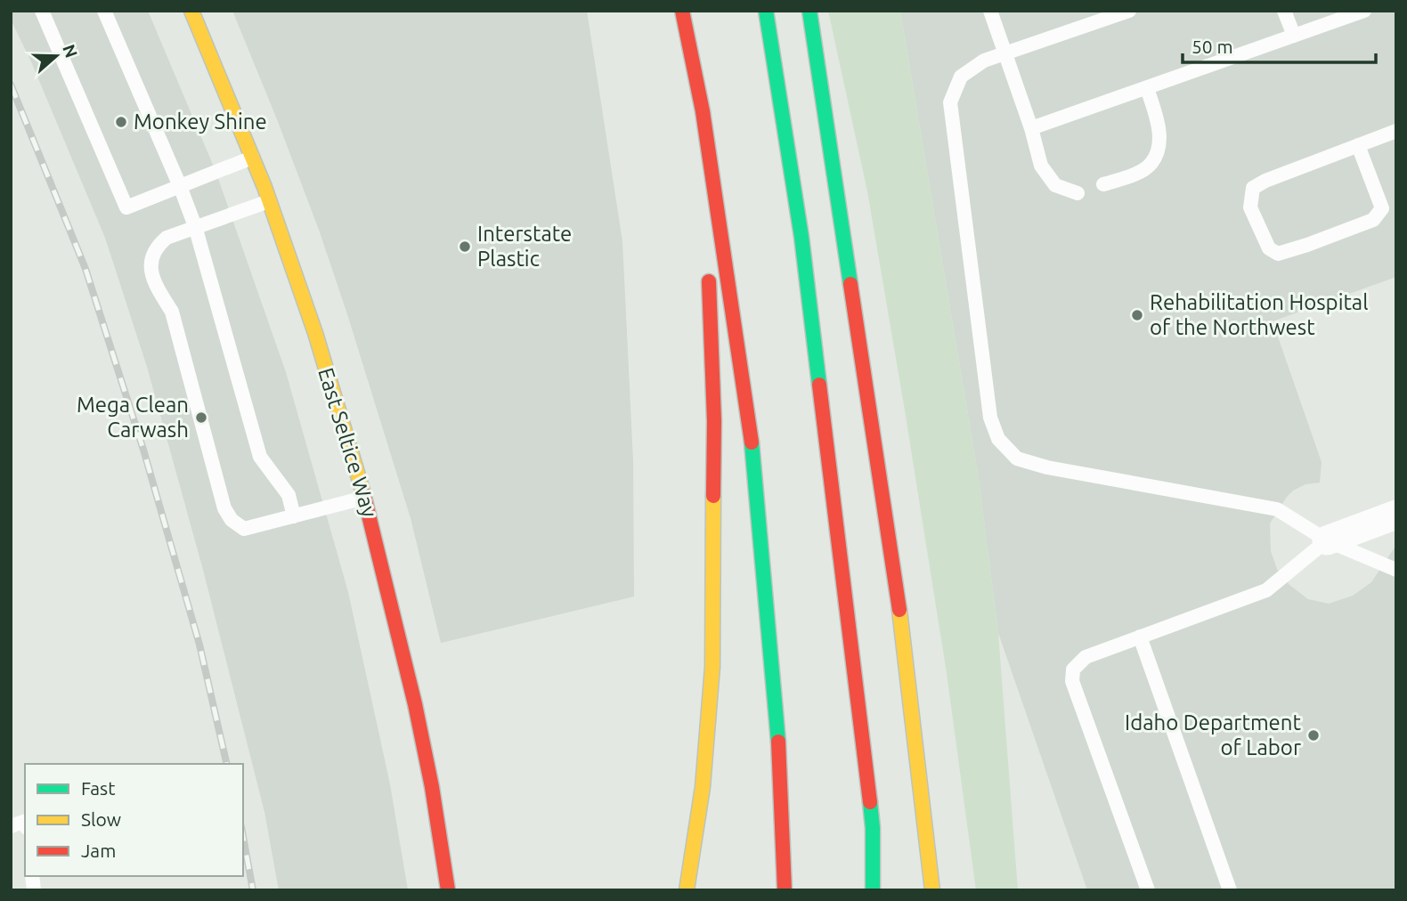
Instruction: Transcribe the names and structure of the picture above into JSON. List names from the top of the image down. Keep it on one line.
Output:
{"streets":{"main road":["East Seltice Way"]},"places":["Monkey Shine","Interstate Plastic","Rehabilitation Hospital of the Northwest","Mega Clean Carwash","Idaho Department of Labor"],"legend":["Fast","Slow","Jam"],"scale_bar":"50 m","north":"right"}
